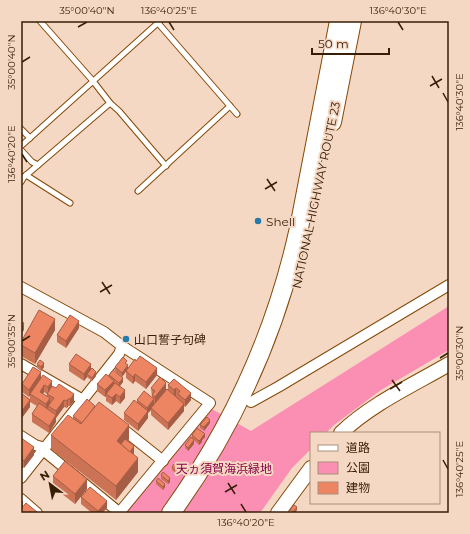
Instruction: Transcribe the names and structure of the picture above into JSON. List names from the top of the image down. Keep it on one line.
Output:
{"streets":{"highway":["NATIONAL HIGHWAY ROUTE 23"]},"parks":["天ヵ須賀海浜緑地"],"places":["Shell","山口誓子句碑"],"legend":["道路","公園","建物"],"scale_bar":"50 m","north":"top left","coordinates":["35°00'40\"N","136°40'25\"E","136°40'30\"E","136°40'20\"E","35°00'35\"N","35°00'30\"N"]}
